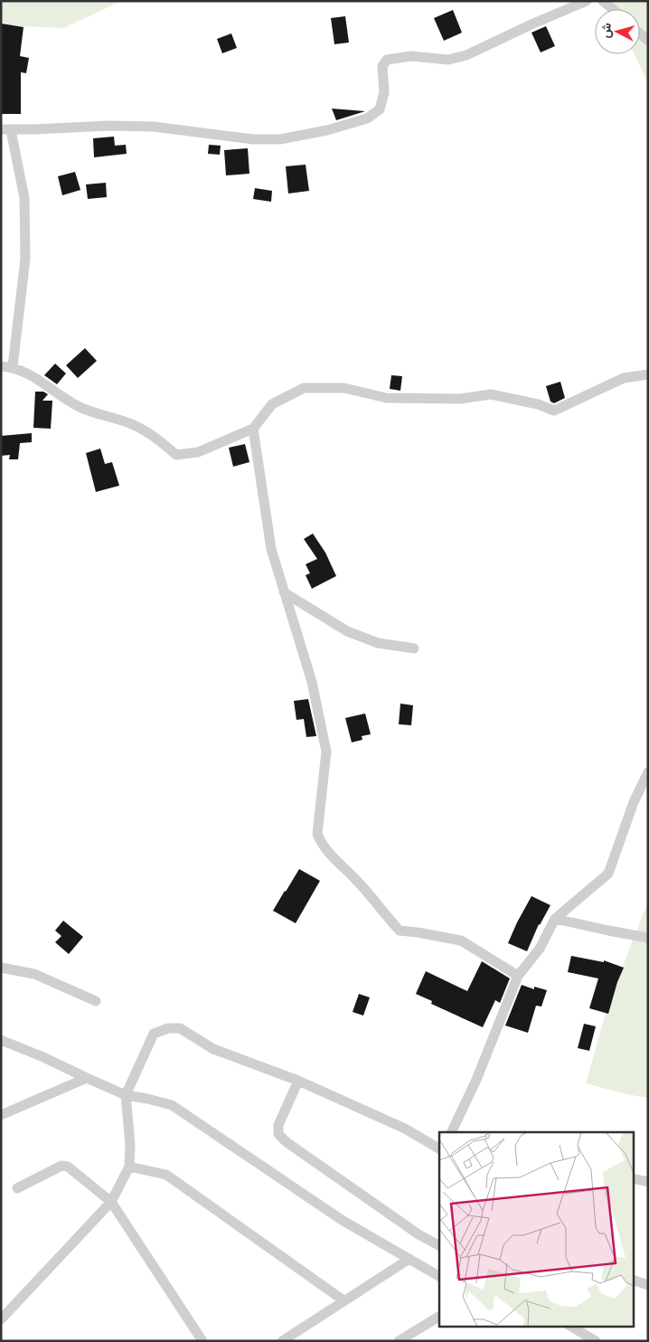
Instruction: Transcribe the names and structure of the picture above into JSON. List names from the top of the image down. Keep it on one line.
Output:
{"north":"left"}
